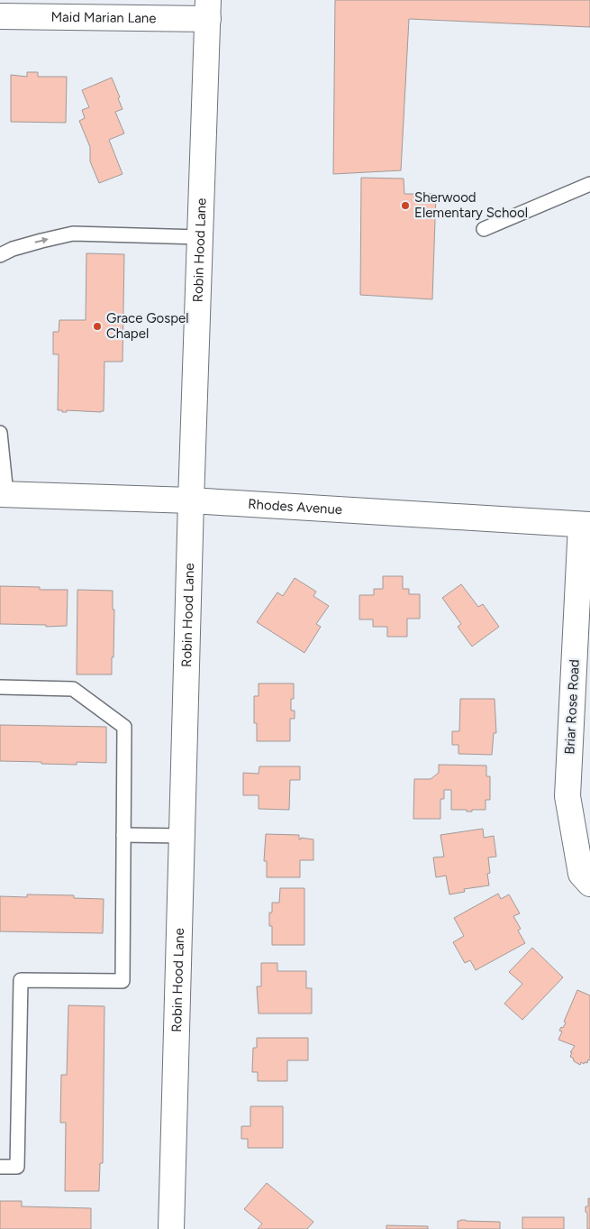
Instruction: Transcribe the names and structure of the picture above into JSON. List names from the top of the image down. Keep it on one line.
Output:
{"streets":{"street":["Maid Marian Lane","Robin Hood Lane","Rhodes Avenue","Briar Rose Road"]},"crossings":[["Maid Marian Lane","Robin Hood Lane"],["Robin Hood Lane","Rhodes Avenue"],["Rhodes Avenue","Briar Rose Road"]],"places":["Sherwood Elementary School","Grace Gospel Chapel"]}
